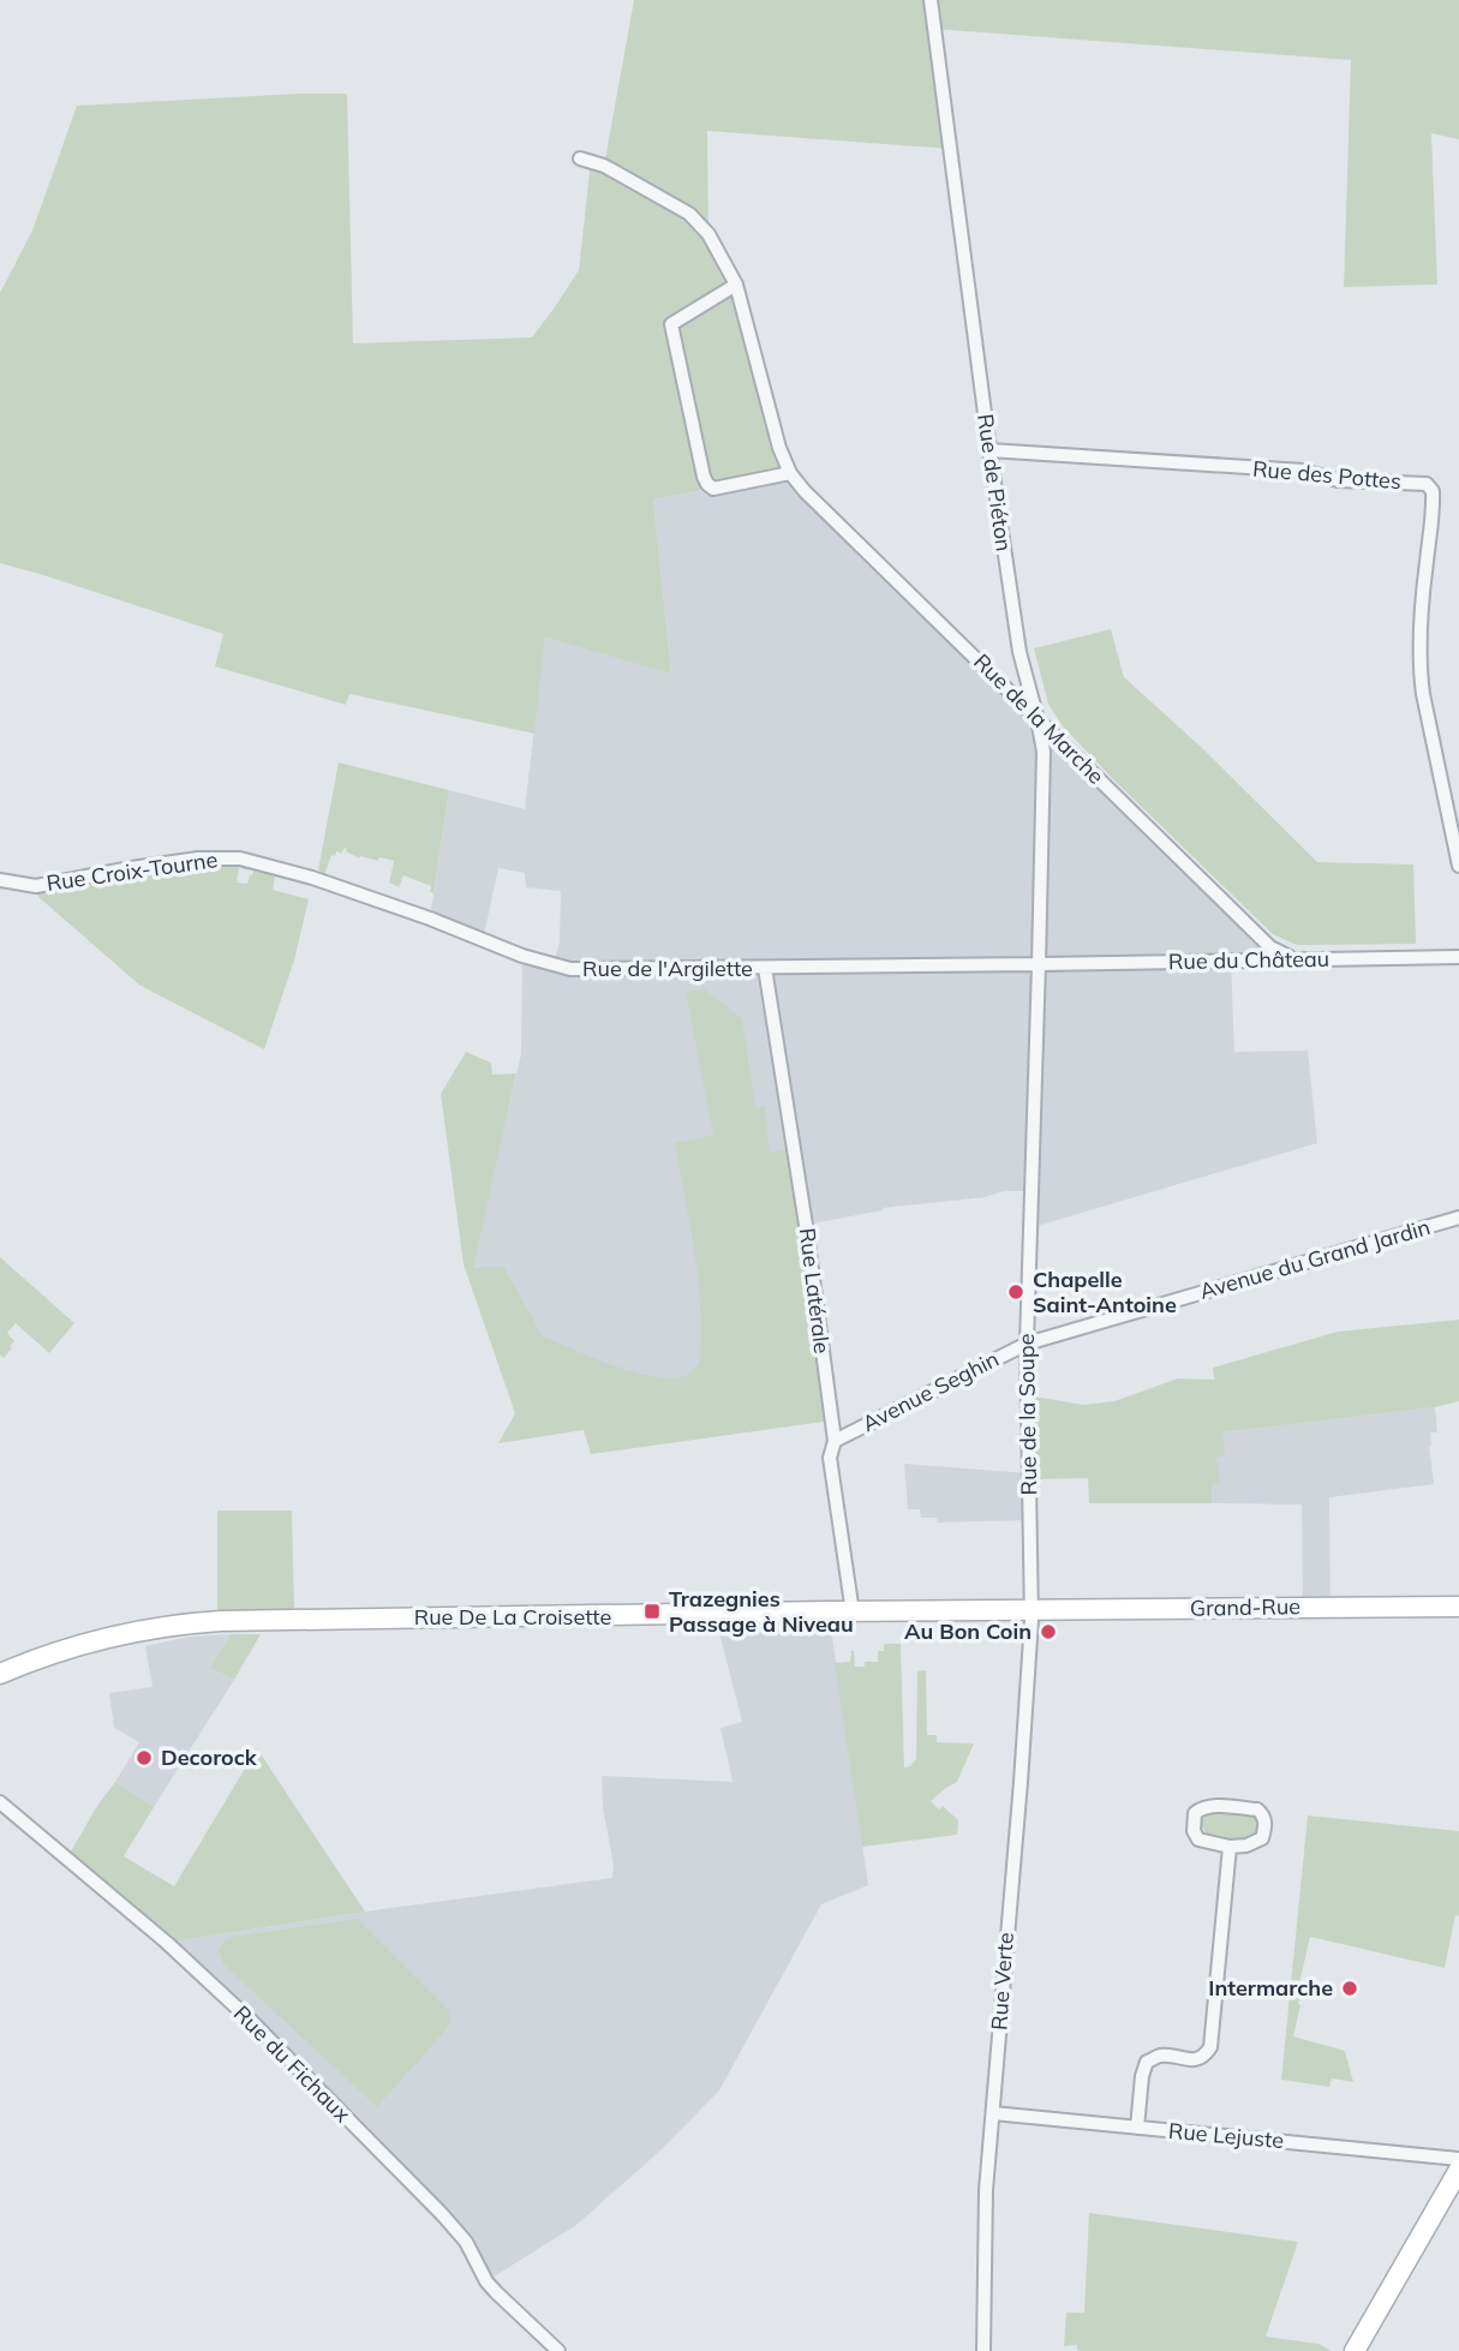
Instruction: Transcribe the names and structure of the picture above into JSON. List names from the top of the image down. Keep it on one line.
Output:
{"streets":{"main road":["Grand-Rue","Rue De La Croisette"],"street":["Rue des Pottes","Rue de Piéton","Rue de la Marche","Rue Croix-Tourne","Rue du Château","Rue de l'Argilette","Avenue du Grand Jardin","Rue Latérale","Avenue Seghin","Rue de la Soupe","Rue Verte","Rue du Fichaux","Rue Lejuste"]},"crossings":[["Rue des Pottes","Rue de Piéton"],["Rue de Piéton","Rue de la Marche"],["Rue de Piéton","Rue du Château"],["Rue de Piéton","Rue de l'Argilette"],["Rue de Piéton","Rue de la Soupe"],["Rue de la Marche","Rue du Château"],["Rue Croix-Tourne","Rue de l'Argilette"],["Rue du Château","Rue de l'Argilette"],["Rue du Château","Rue de la Soupe"],["Rue de l'Argilette","Rue Latérale"],["Rue de l'Argilette","Rue de la Soupe"],["Avenue du Grand Jardin","Avenue Seghin"],["Avenue du Grand Jardin","Rue de la Soupe"],["Rue Latérale","Avenue Seghin"],["Rue Latérale","Rue De La Croisette"],["Avenue Seghin","Rue de la Soupe"],["Rue de la Soupe","Grand-Rue"],["Rue de la Soupe","Rue De La Croisette"],["Rue de la Soupe","Rue Verte"],["Grand-Rue","Rue De La Croisette"],["Grand-Rue","Rue Verte"],["Rue De La Croisette","Rue Verte"],["Rue Verte","Rue Lejuste"]],"places":{"other":["Chapelle Saint-Antoine","Au Bon Coin","Decorock","Intermarche"],"transit":["Trazegnies Passage à Niveau"]}}
